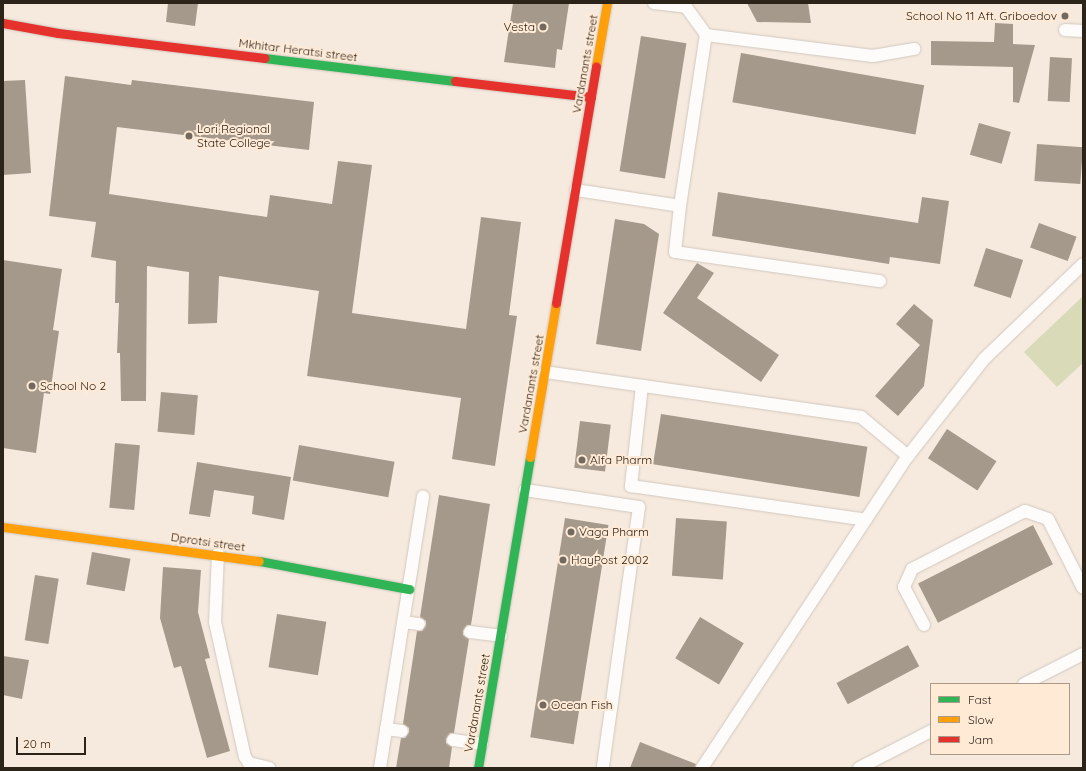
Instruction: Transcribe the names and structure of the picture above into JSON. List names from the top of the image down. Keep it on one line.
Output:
{"streets":{"street":["Mkhitar Heratsi street","Vardanants street","Dprotsi street"]},"crossings":[["Mkhitar Heratsi street","Vardanants street"]],"places":["School No 11 Aft. Griboedov","Vesta","Lori Regional State College","School No 2","Alfa Pharm","Vaga Pharm","HayPost 2002","Ocean Fish"],"legend":["Fast","Slow","Jam"],"scale_bar":"20 m"}
